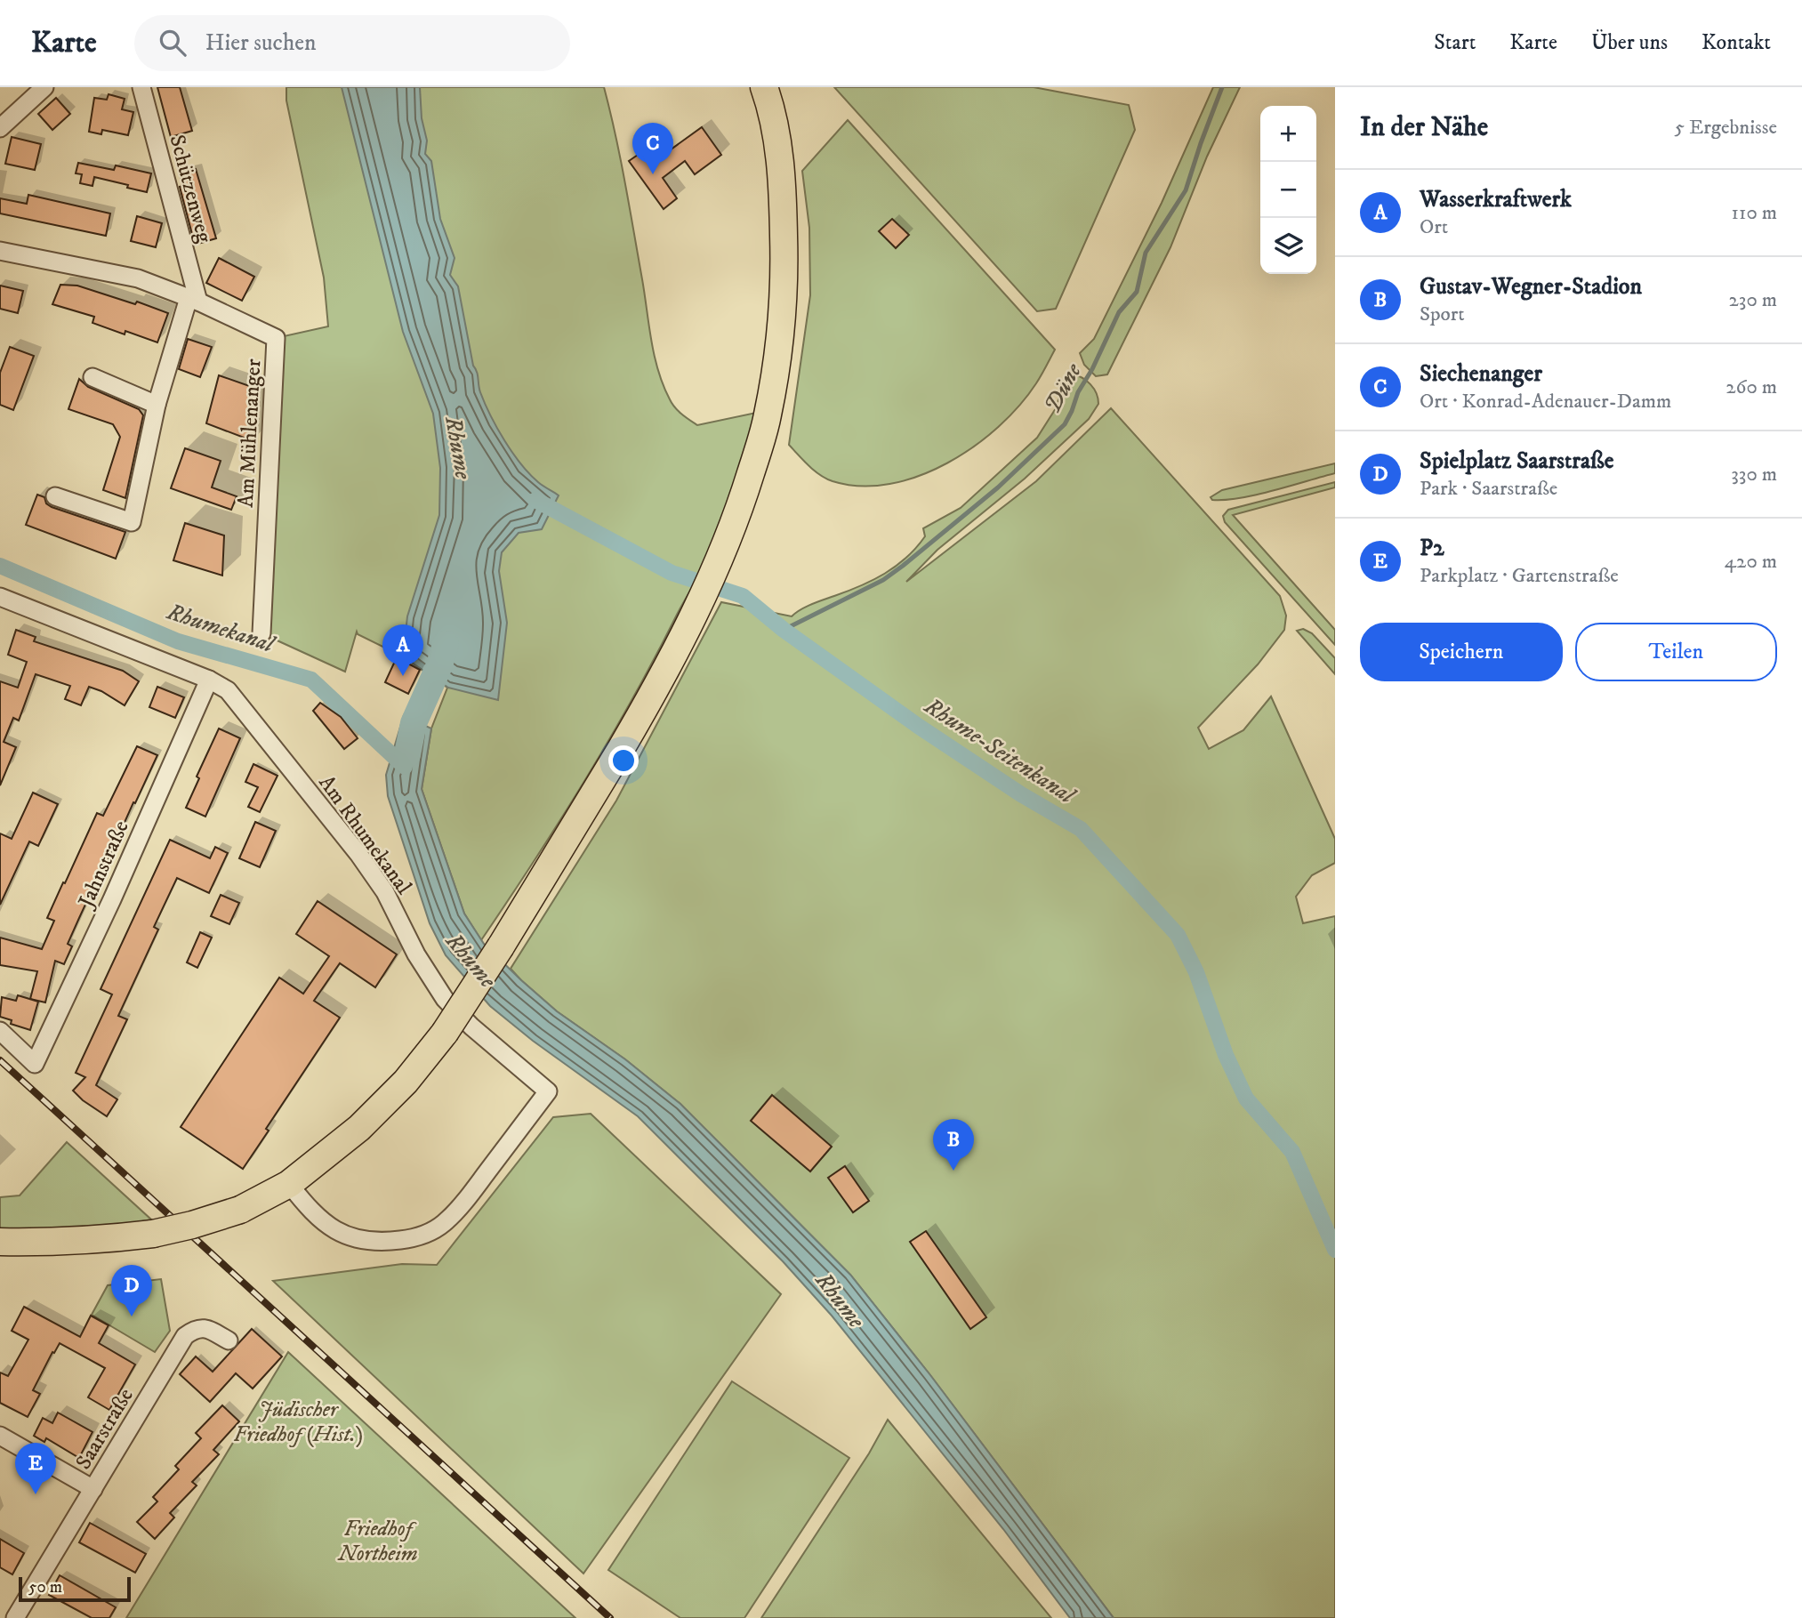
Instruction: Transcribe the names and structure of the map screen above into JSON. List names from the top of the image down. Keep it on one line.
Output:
{"streets":{"street":["Schützenweg","Am Mühlenanger","Am Rhumekanal","Jahnstraße","Saarstraße"]},"crossings":[["Schützenweg","Am Mühlenanger"],["Am Rhumekanal","Jahnstraße"]],"water":["Düne","Rhume","Rhumekanal","Rhume-Seitenkanal"],"parks":["Jüdischer Friedhof (Hist.)","Friedhof Northeim"],"scale_bar":"50 m","page":{"header":"Karte","search":"Hier suchen","nav":["Start","Karte","Über uns","Kontakt"],"heading":["In der Nähe","5 Ergebnisse"],"map_buttons":["+","−"],"pins":["C","A","B","D","E"],"list":[{"mark":"A","name":"Wasserkraftwerk","note":"Ort","value":"110 m"},{"mark":"B","name":"Gustav-Wegner-Stadion","note":"Sport","value":"230 m"},{"mark":"C","name":"Siechenanger","note":"Ort · Konrad-Adenauer-Damm","value":"260 m"},{"mark":"D","name":"Spielplatz Saarstraße","note":"Park · Saarstraße","value":"330 m"},{"mark":"E","name":"P2","note":"Parkplatz · Gartenstraße","value":"420 m"}],"buttons":["Speichern","Teilen"],"scale":"50 m"}}
